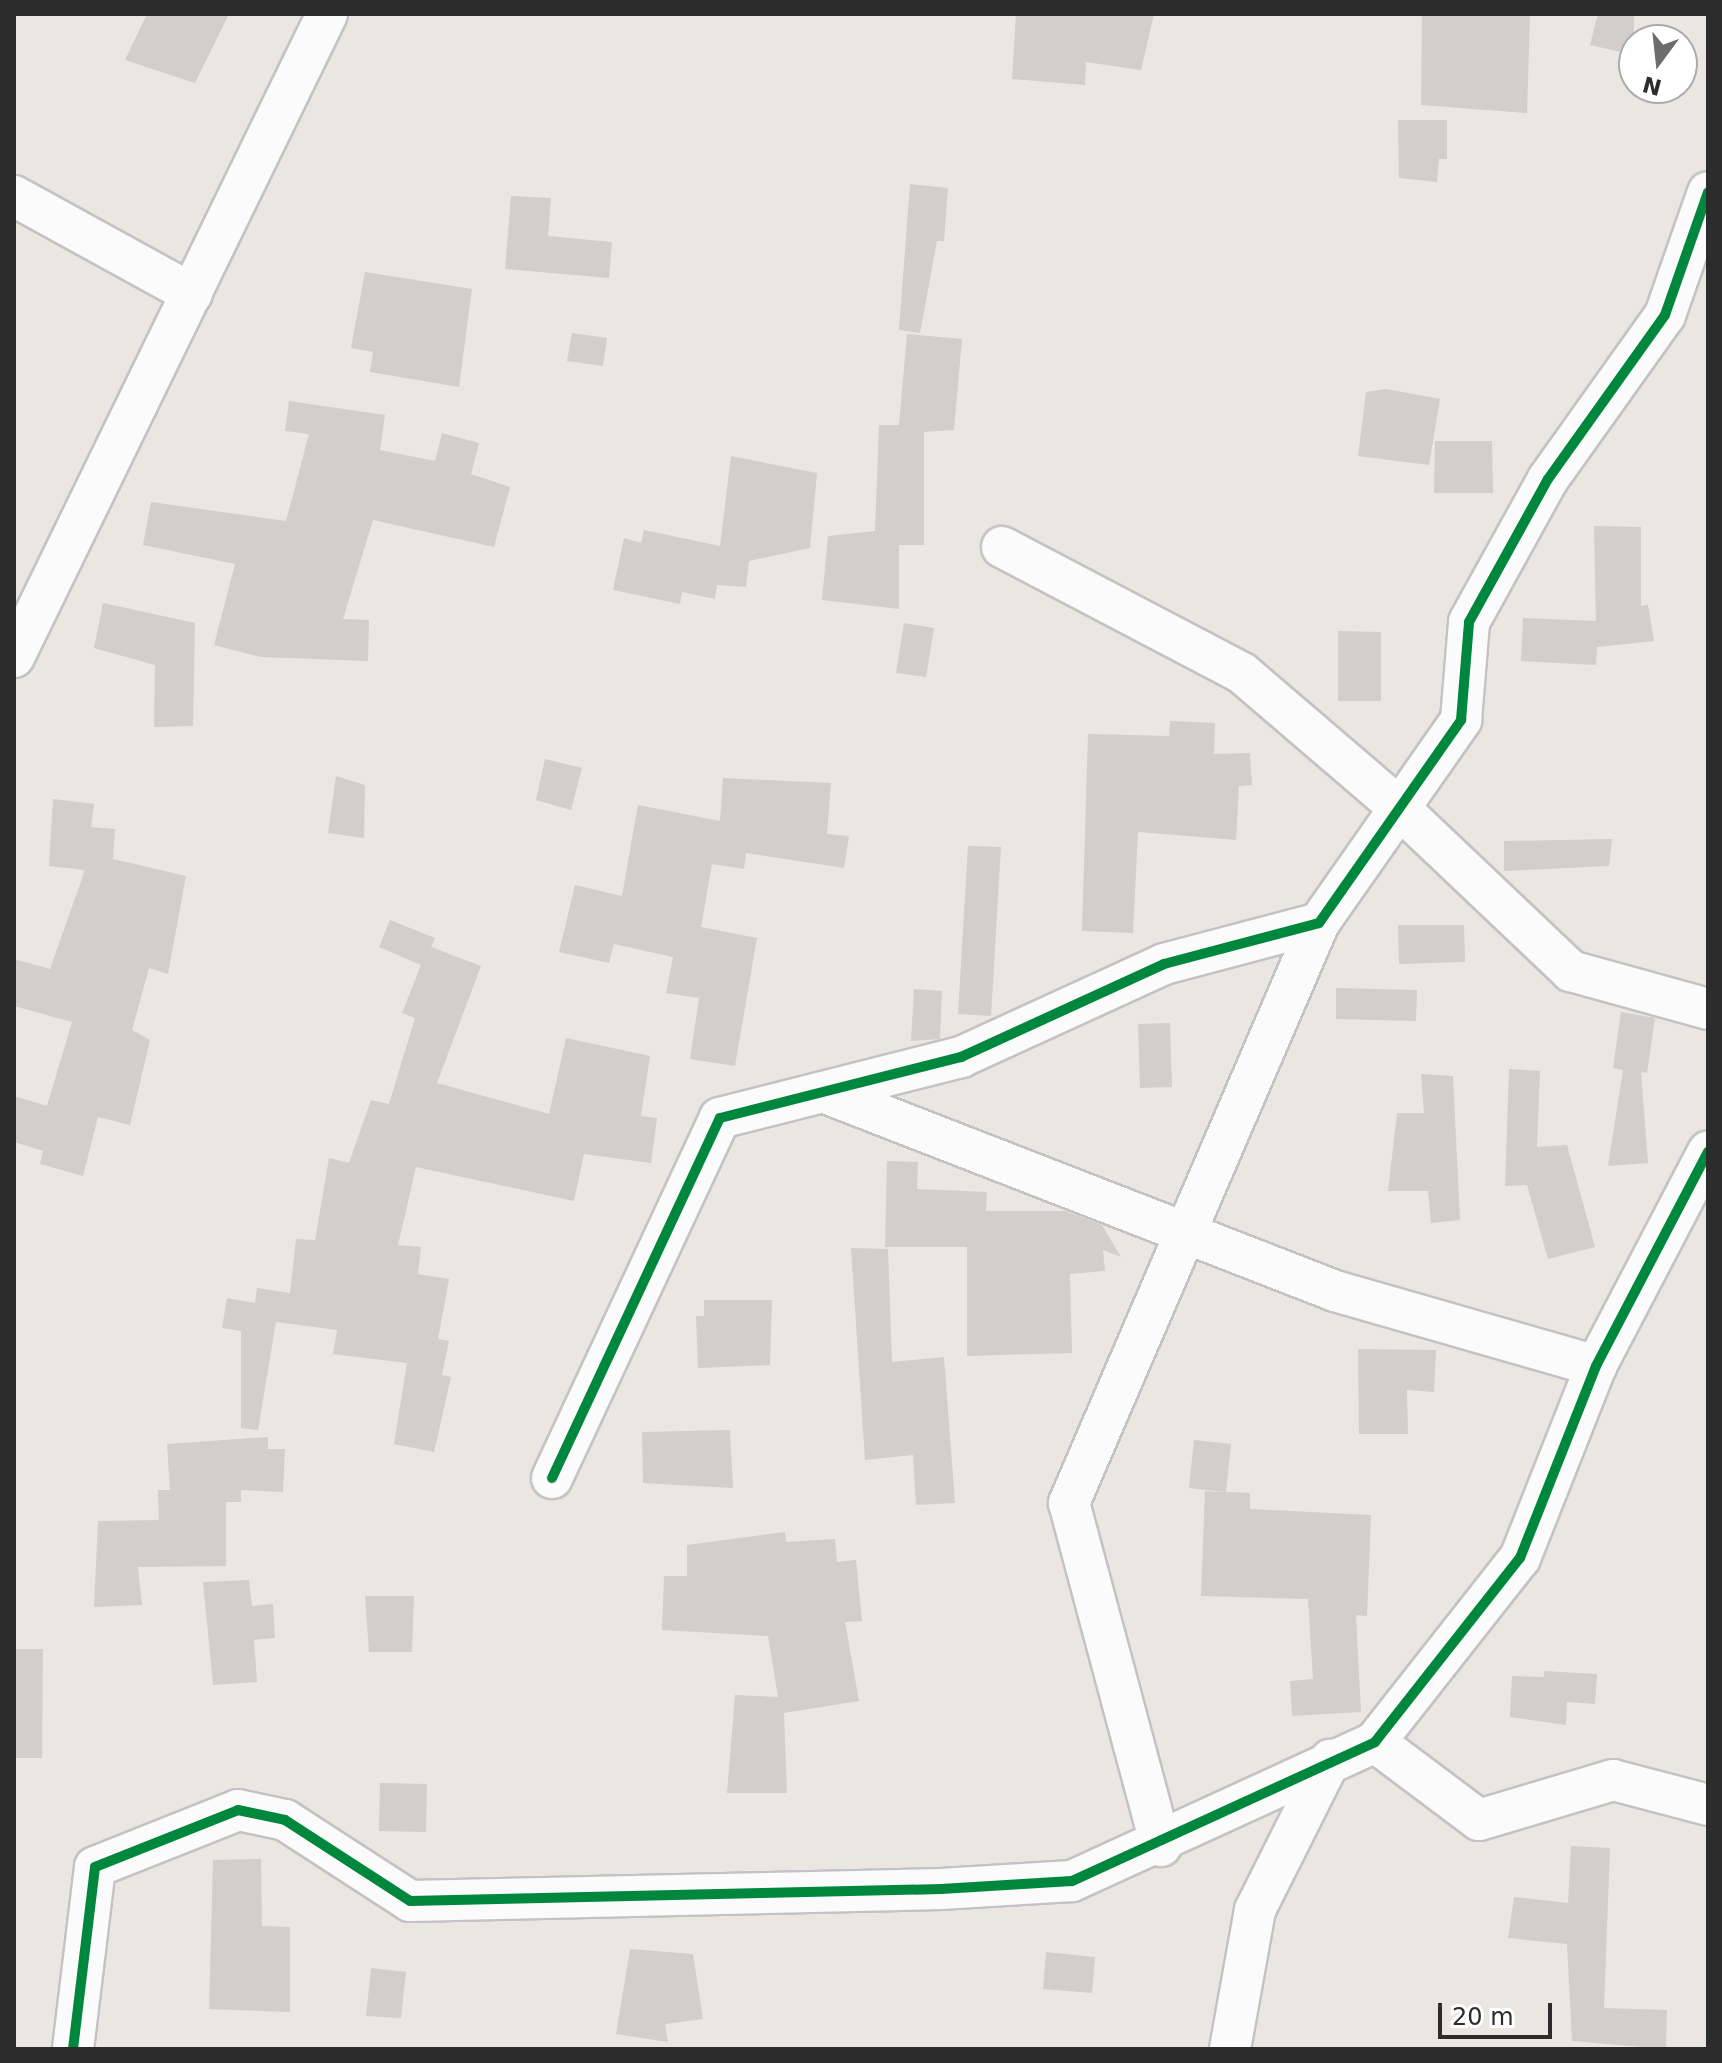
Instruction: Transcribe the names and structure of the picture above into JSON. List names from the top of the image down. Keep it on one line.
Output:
{"scale_bar":"20 m","north":"bottom"}
